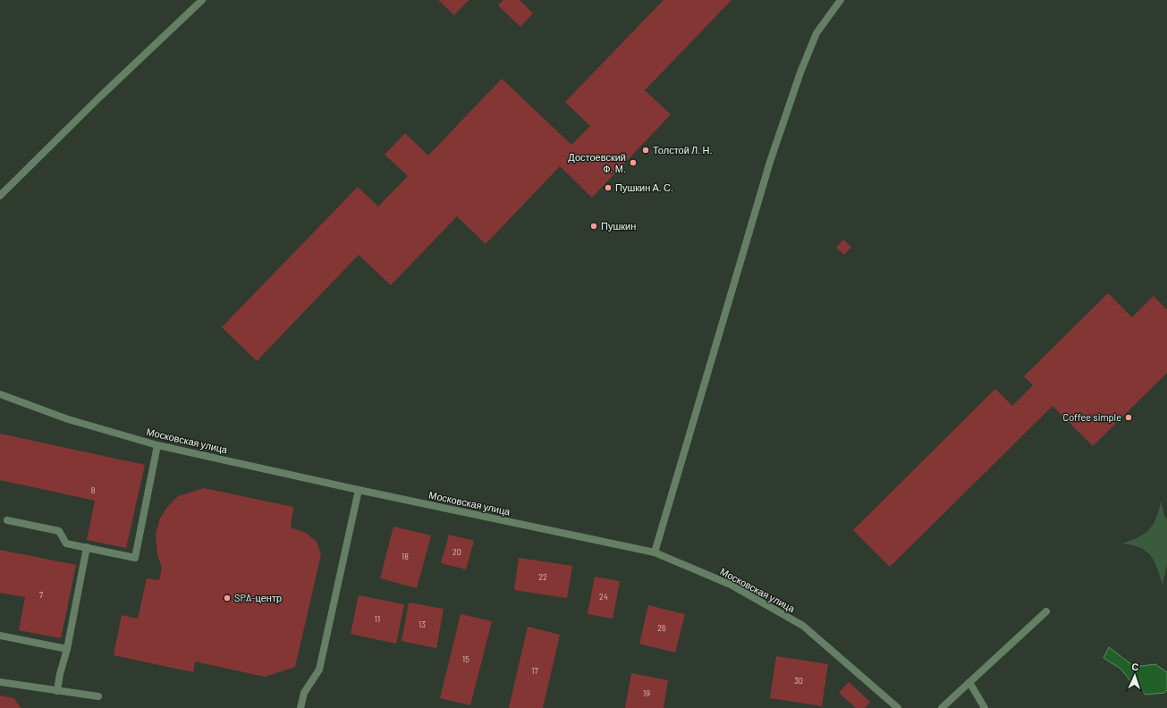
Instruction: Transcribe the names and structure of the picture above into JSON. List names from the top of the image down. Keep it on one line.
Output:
{"streets":{"street":["Московская улица"]},"places":["Толстой Л. Н.","Достоевский Ф. М.","Пушкин А. С.","Пушкин","Coffee simple","SPA-центр"],"house_numbers":["8","20","18","22","7","24","11","13","26","15","17","30","19"],"north":"top"}
